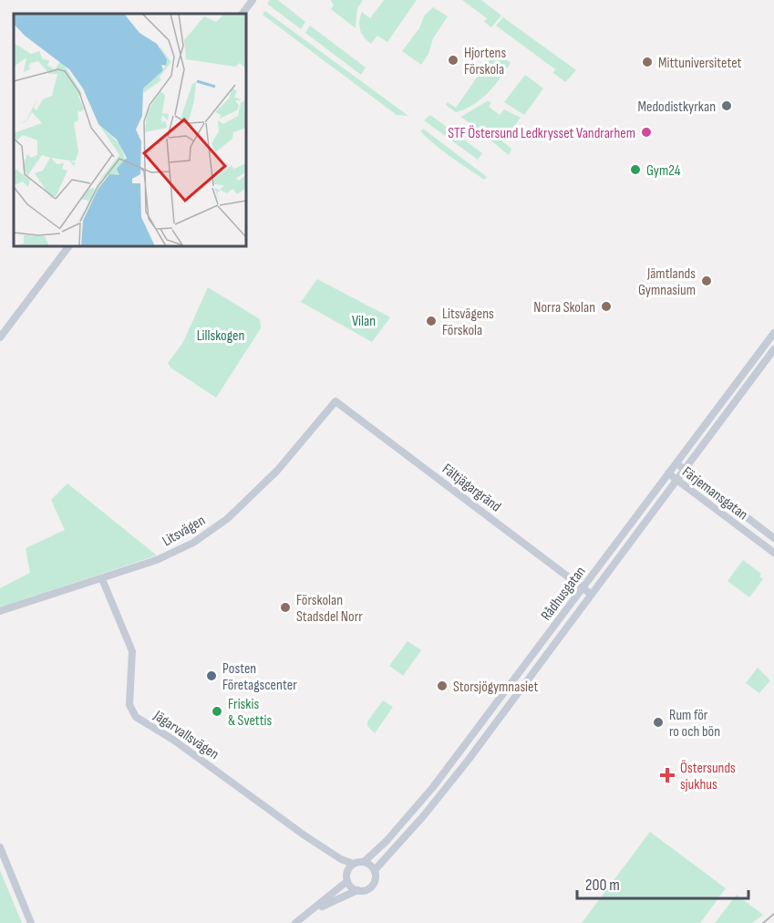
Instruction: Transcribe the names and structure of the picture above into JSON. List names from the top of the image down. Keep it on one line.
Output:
{"streets":{"main road":["Fältjägargränd","Färjemansgatan","Litsvägen","Rådhusgatan","Jägarvallsvägen"]},"crossings":[["Fältjägargränd","Litsvägen"],["Fältjägargränd","Rådhusgatan"],["Färjemansgatan","Rådhusgatan"],["Litsvägen","Jägarvallsvägen"],["Rådhusgatan","Jägarvallsvägen"]],"parks":["Vilan","Lillskogen"],"places":{"other":["Hjortens Förskola","Mittuniversitetet","Medodistkyrkan","STF Östersund Ledkrysset Vandrarhem","Gym24","Jämtlands Gymnasium","Norra Skolan","Litsvägens Förskola","Förskolan Stadsdel Norr","Posten Företagscenter","Storsjögymnasiet","Friskis & Svettis","Rum för ro och bön"],"health":["Östersunds sjukhus"]},"scale_bar":"200 m"}
